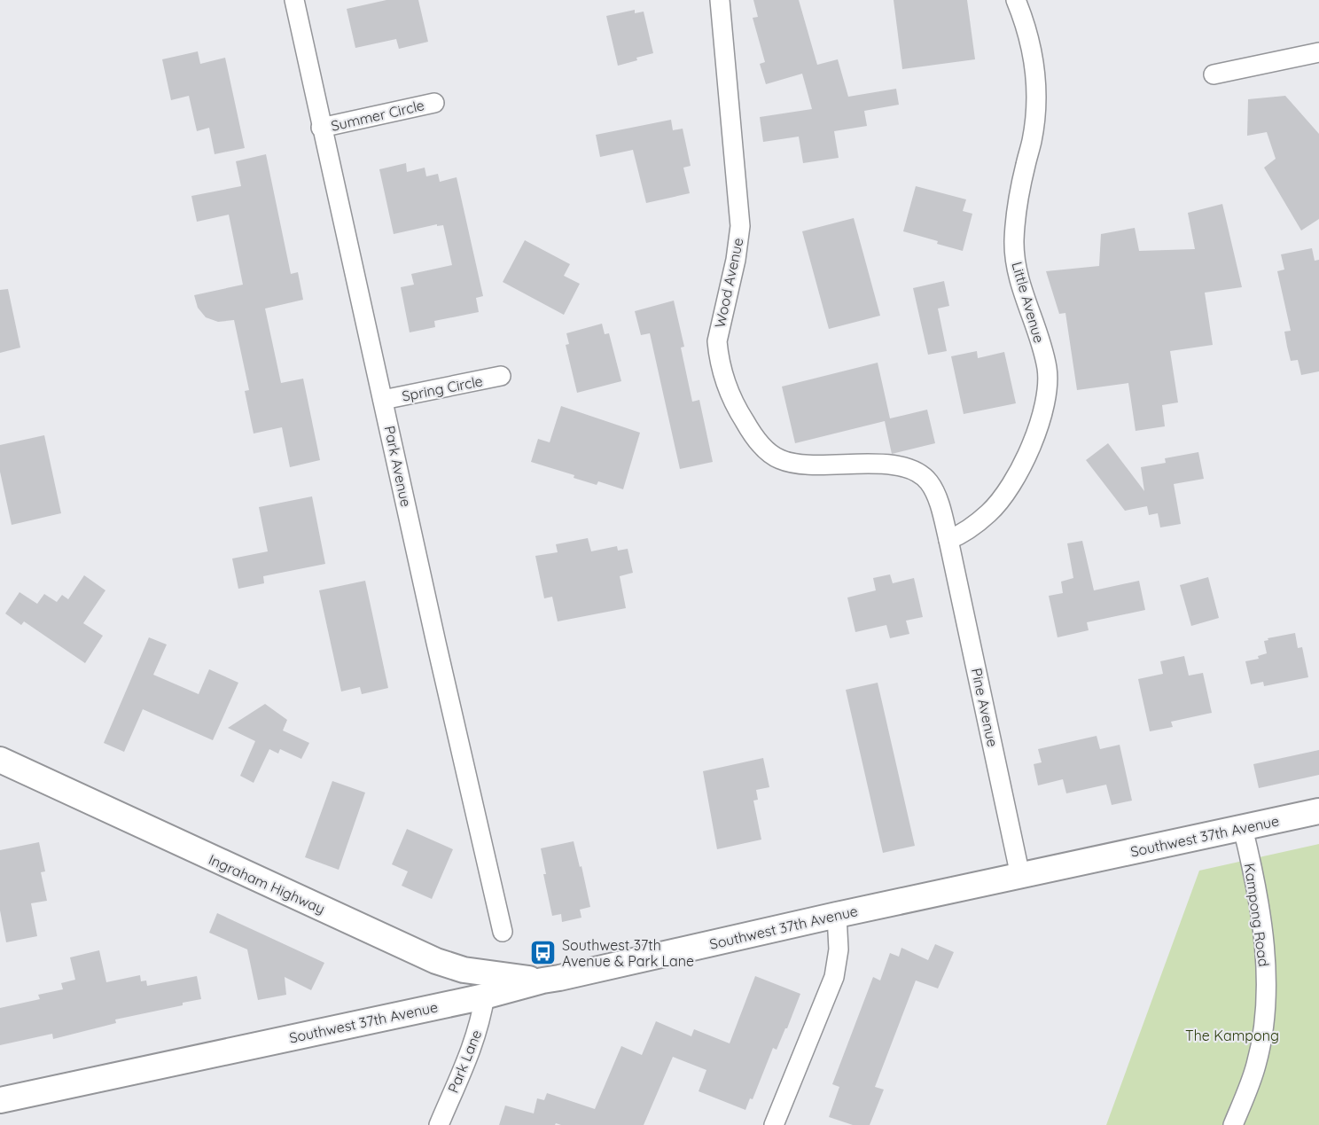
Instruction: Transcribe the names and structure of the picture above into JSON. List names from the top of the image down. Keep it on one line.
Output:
{"streets":{"main road":["Southwest 37th Avenue","Ingraham Highway"],"street":["Summer Circle","Wood Avenue","Little Avenue","Spring Circle","Park Avenue","Pine Avenue","Kampong Road","Park Lane"]},"crossings":[["Summer Circle","Park Avenue"],["Wood Avenue","Little Avenue"],["Wood Avenue","Pine Avenue"],["Little Avenue","Pine Avenue"],["Spring Circle","Park Avenue"],["Pine Avenue","Southwest 37th Avenue"],["Southwest 37th Avenue","Ingraham Highway"],["Southwest 37th Avenue","Kampong Road"],["Southwest 37th Avenue","Park Lane"]],"parks":["The Kampong"],"places":{"bus stop":["Southwest 37th Avenue & Park Lane"]}}
